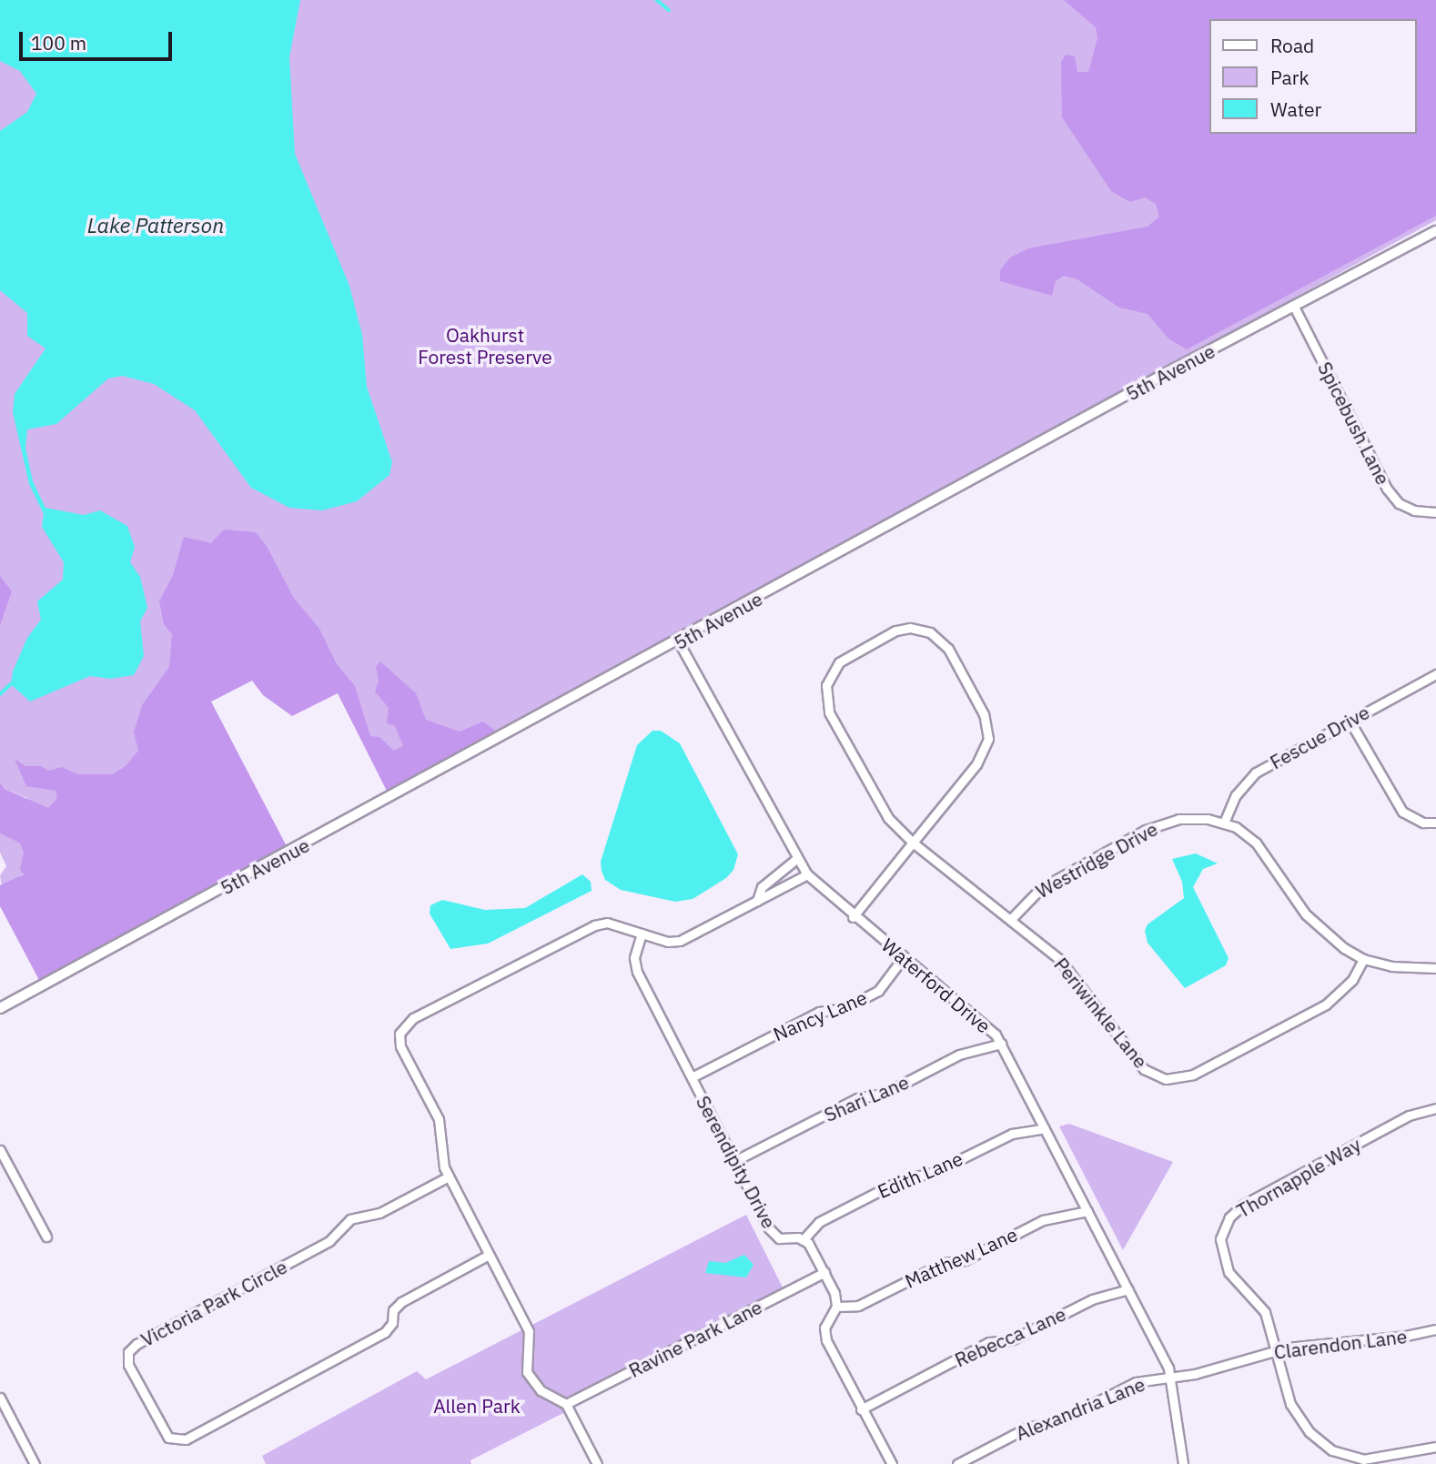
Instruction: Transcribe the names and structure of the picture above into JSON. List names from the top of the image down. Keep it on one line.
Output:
{"streets":{"street":["5th Avenue","Spicebush Lane","Fescue Drive","Westridge Drive","Waterford Drive","Periwinkle Lane","Nancy Lane","Shari Lane","Serendipity Drive","Edith Lane","Thornapple Way","Matthew Lane","Victoria Park Circle","Rebecca Lane","Ravine Park Lane","Clarendon Lane","Alexandria Lane"]},"crossings":[["5th Avenue","Spicebush Lane"],["5th Avenue","Waterford Drive"],["Fescue Drive","Westridge Drive"],["Westridge Drive","Periwinkle Lane"],["Waterford Drive","Nancy Lane"],["Waterford Drive","Shari Lane"],["Waterford Drive","Edith Lane"],["Waterford Drive","Matthew Lane"],["Waterford Drive","Rebecca Lane"],["Waterford Drive","Clarendon Lane"],["Waterford Drive","Alexandria Lane"],["Nancy Lane","Serendipity Drive"],["Shari Lane","Serendipity Drive"],["Serendipity Drive","Edith Lane"],["Thornapple Way","Clarendon Lane"],["Clarendon Lane","Alexandria Lane"]],"water":["Lake Patterson"],"parks":["Oakhurst Forest Preserve","Allen Park"],"legend":["Road","Park","Water"],"scale_bar":"100 m"}
